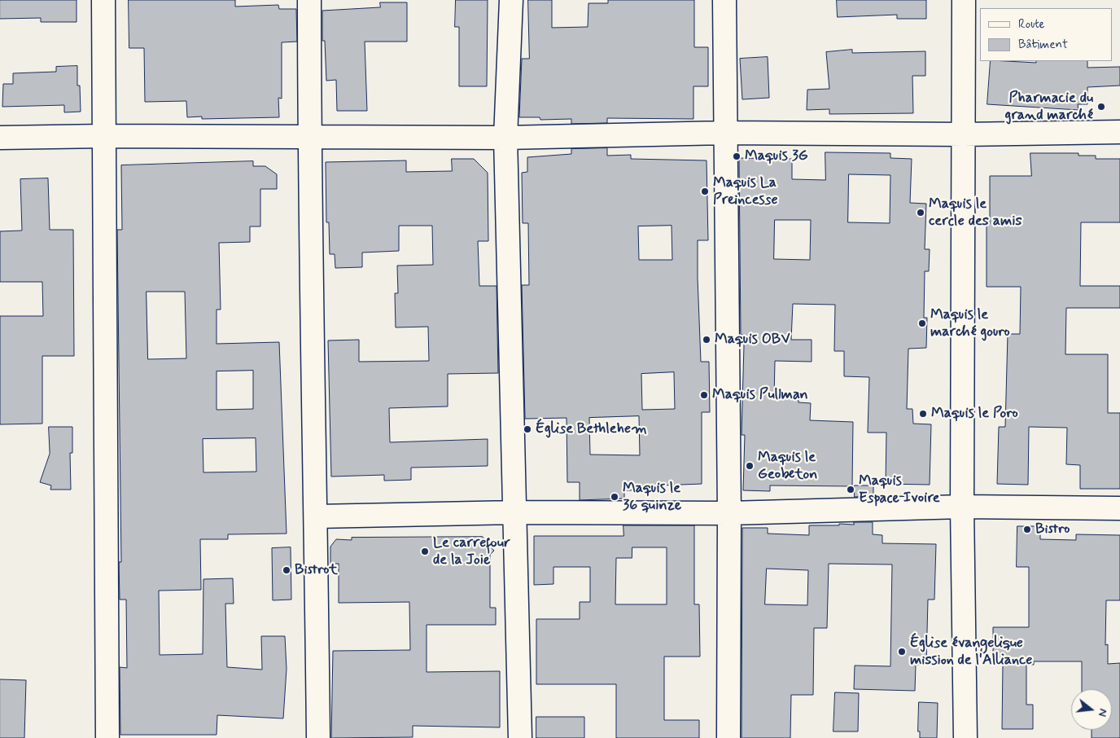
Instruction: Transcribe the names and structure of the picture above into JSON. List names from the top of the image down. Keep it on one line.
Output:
{"places":["Pharmacie du grand marché","Maquis 3G","Maquis La Preincesse","Maquis le cercle des amis","Maquis le marché gouro","Maquis OBV","Maquis Pullman","Maquis le Poro","Église Bethlehem","Maquis le Geobeton","Maquis Espace Ivoire","Maquis le 36 quinze","Bistro","Le carrefour de la Joie","Bistrot","Église évangelique mission de l'Alliance"],"legend":["Route","Bâtiment"],"north":"right"}
